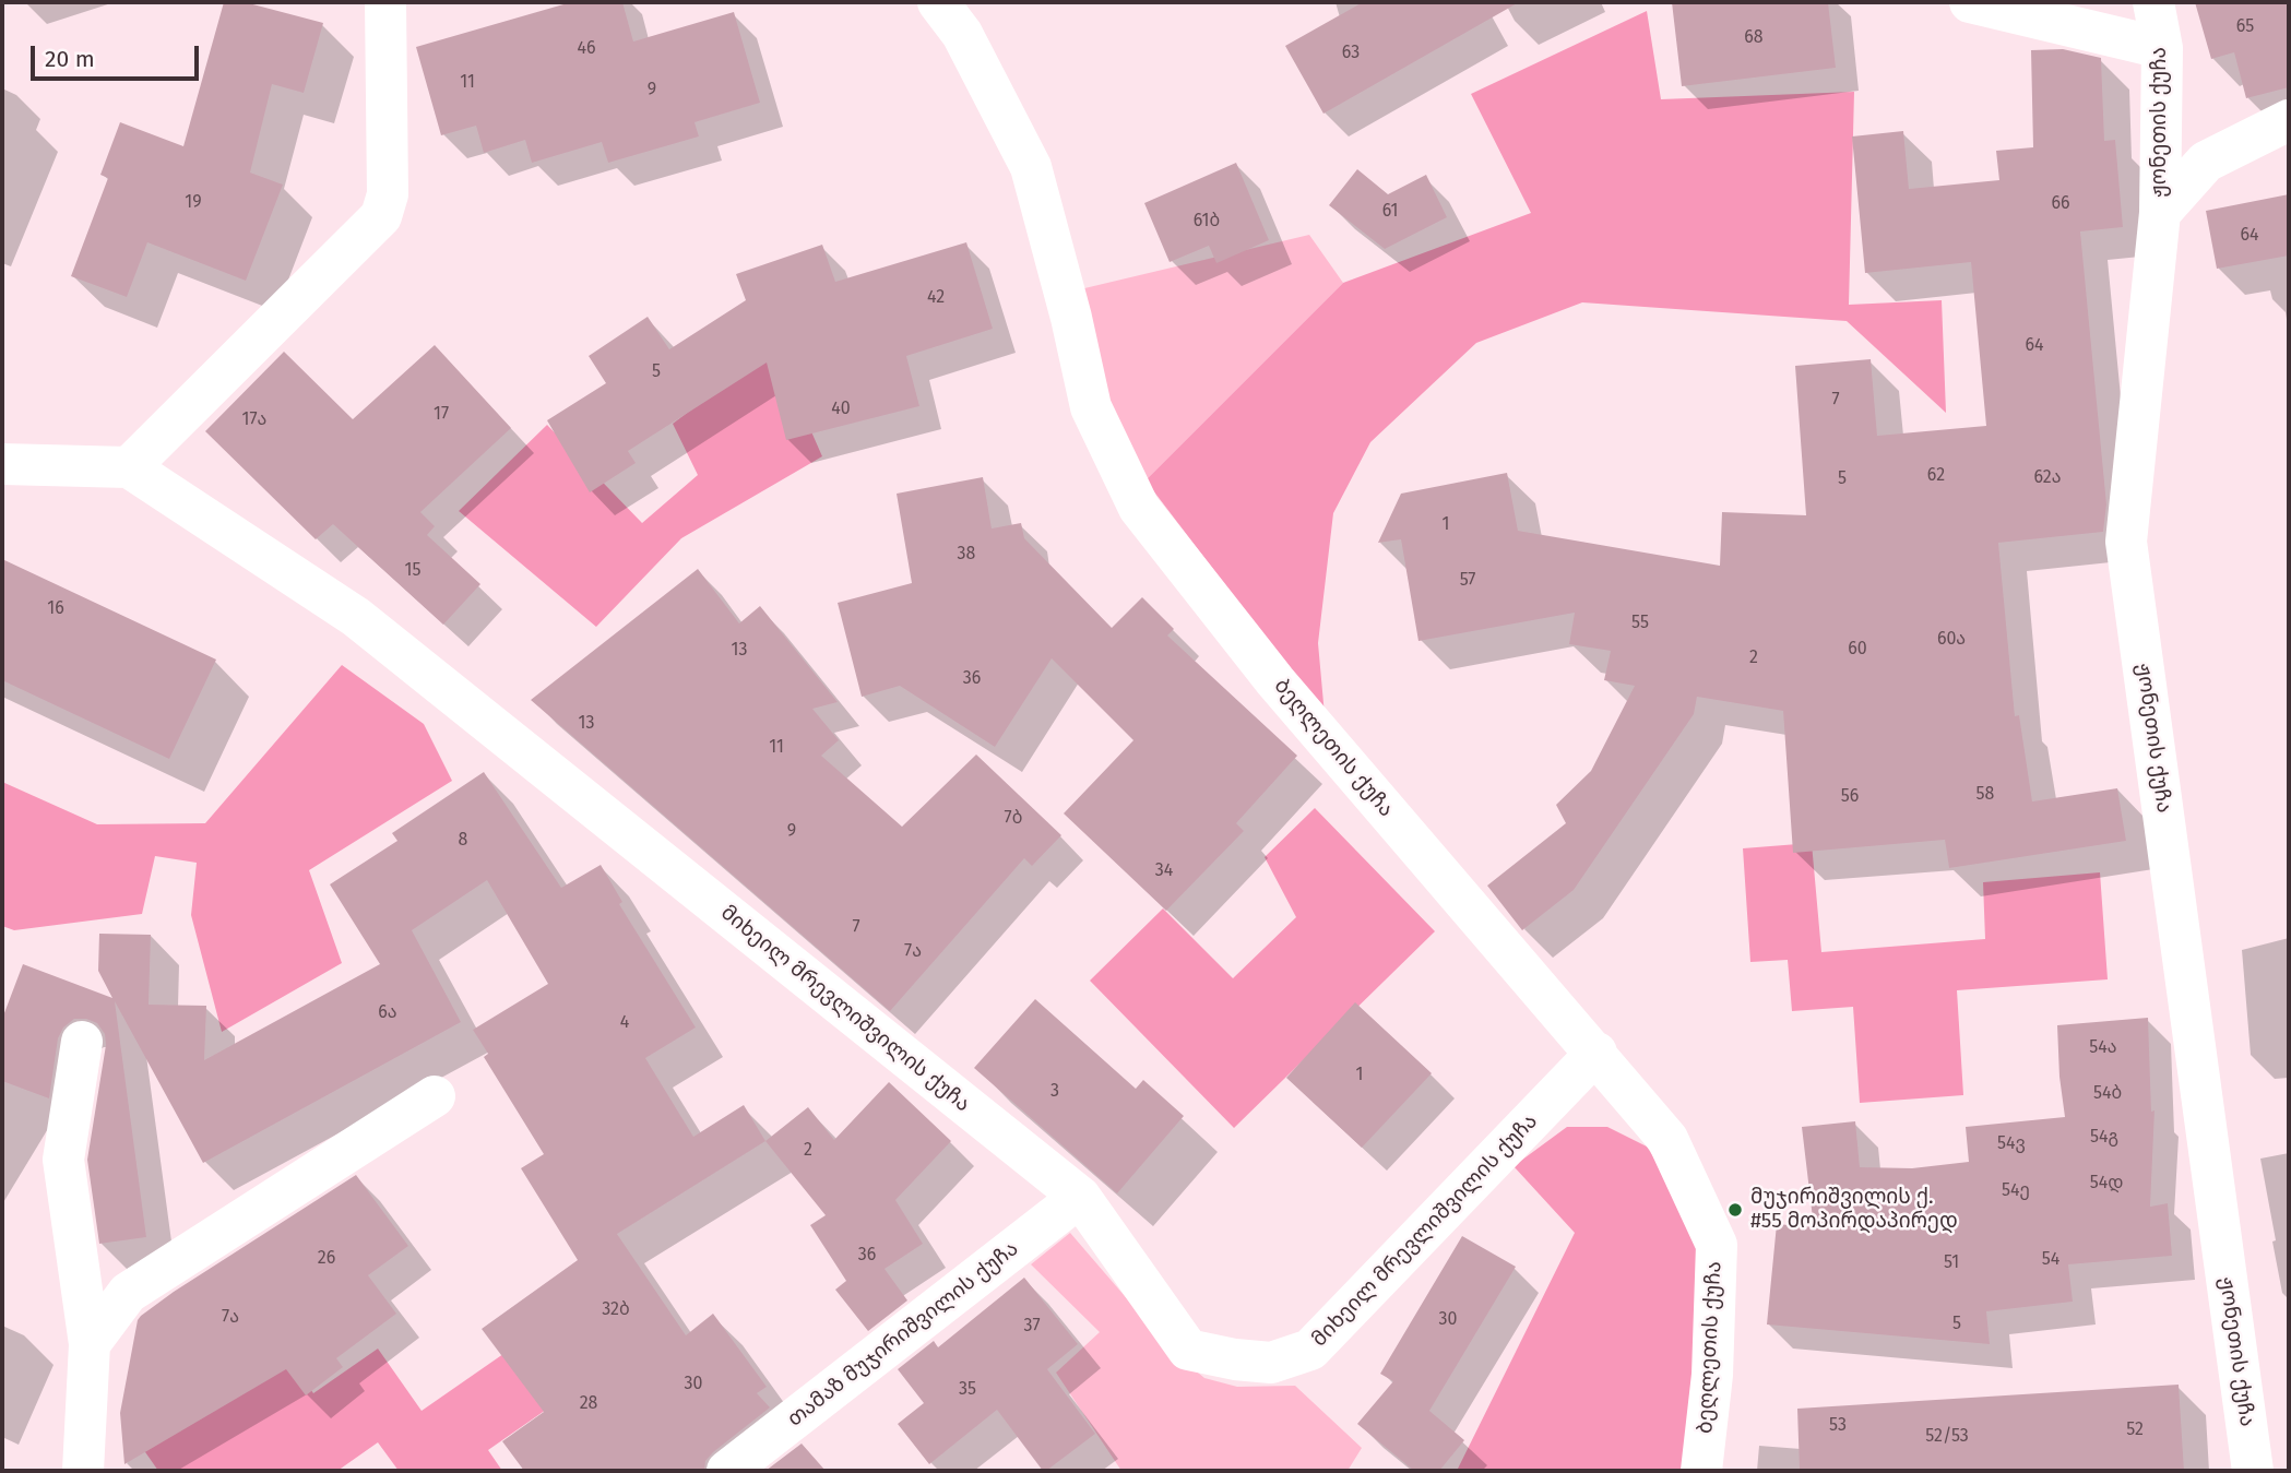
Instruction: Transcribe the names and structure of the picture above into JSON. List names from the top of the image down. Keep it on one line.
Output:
{"streets":{"street":["ჟონეთის ქუჩა","ბეღლეთის ქუჩა","მიხეილ მრევლიშვილის ქუჩა","თამაზ მუჯირიშვილის ქუჩა"]},"crossings":[["ბეღლეთის ქუჩა","მიხეილ მრევლიშვილის ქუჩა"],["მიხეილ მრევლიშვილის ქუჩა","თამაზ მუჯირიშვილის ქუჩა"]],"places":["მუჯირიშვილის ქ. #55 მოპირდაპირედ"],"house_numbers":["65","68","46","63","11","9","19","66","61","61ბ","64","42","64","5","7","40","17","17ა","62","62ა","5","1","38","15","57","16","55","60ა","60","13","2","36","13","11","58","56","7ბ","9","8","34","7","7ა","6ა","4","54ა","1","3","54ბ","54გ","54ვ","2","54დ","54ე","36","26","54","51","32ბ","7ა","30","5","37","30","35","28","53","52","52/53"],"scale_bar":"20 m"}
